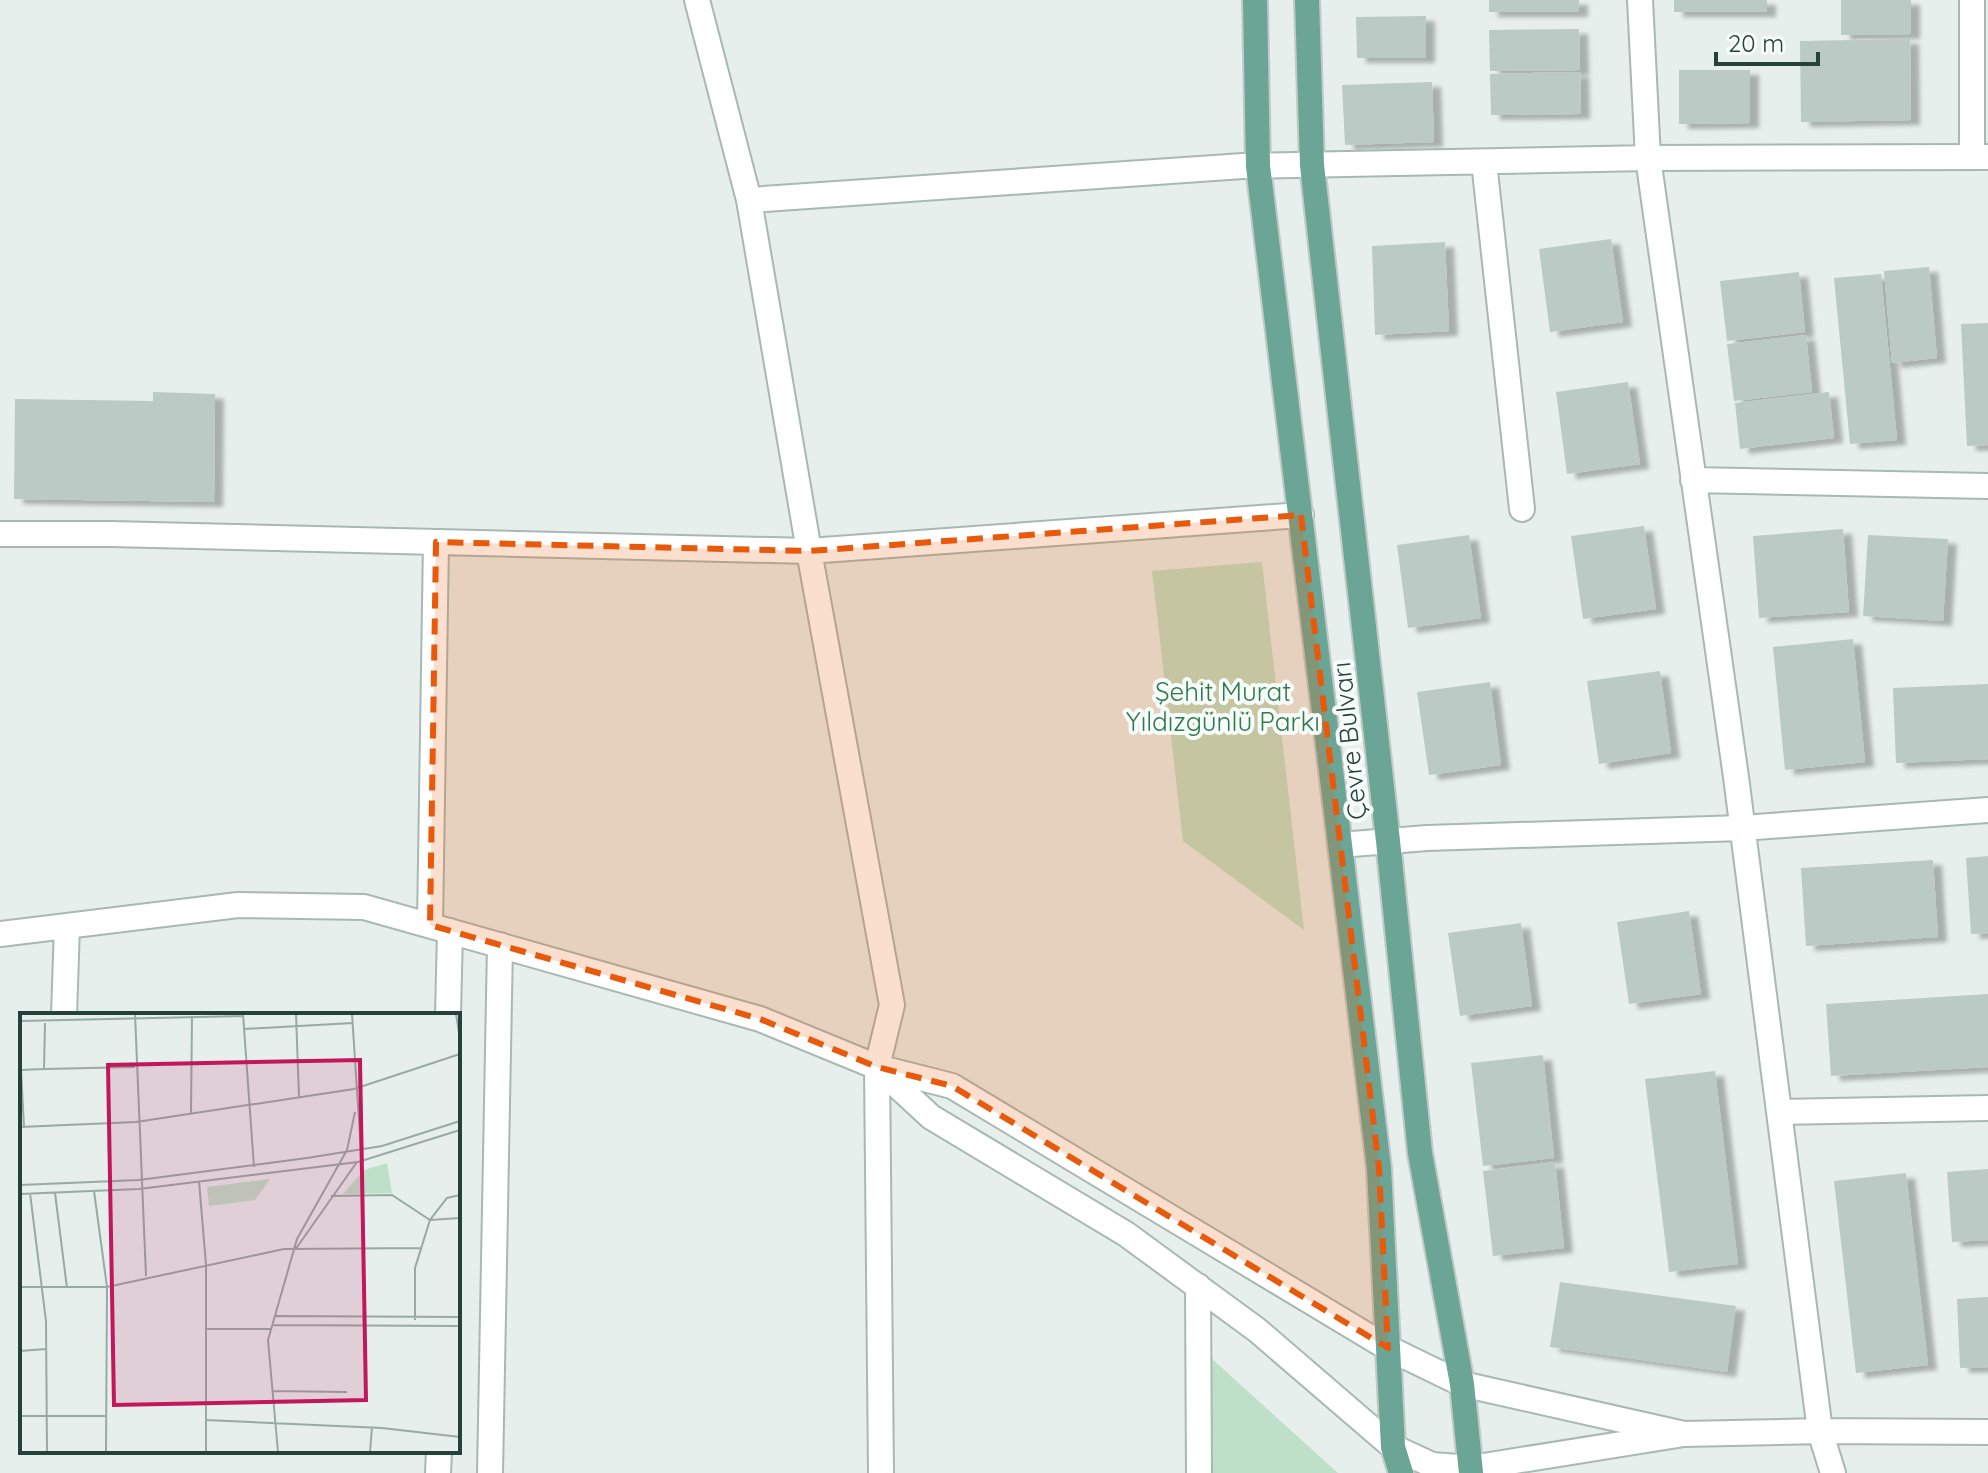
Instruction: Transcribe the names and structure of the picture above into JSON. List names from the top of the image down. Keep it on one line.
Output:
{"streets":{"main road":["Çevre Bulvarı"]},"parks":["Şehit Murat Yıldızgünlü Parkı"],"scale_bar":"20 m"}
